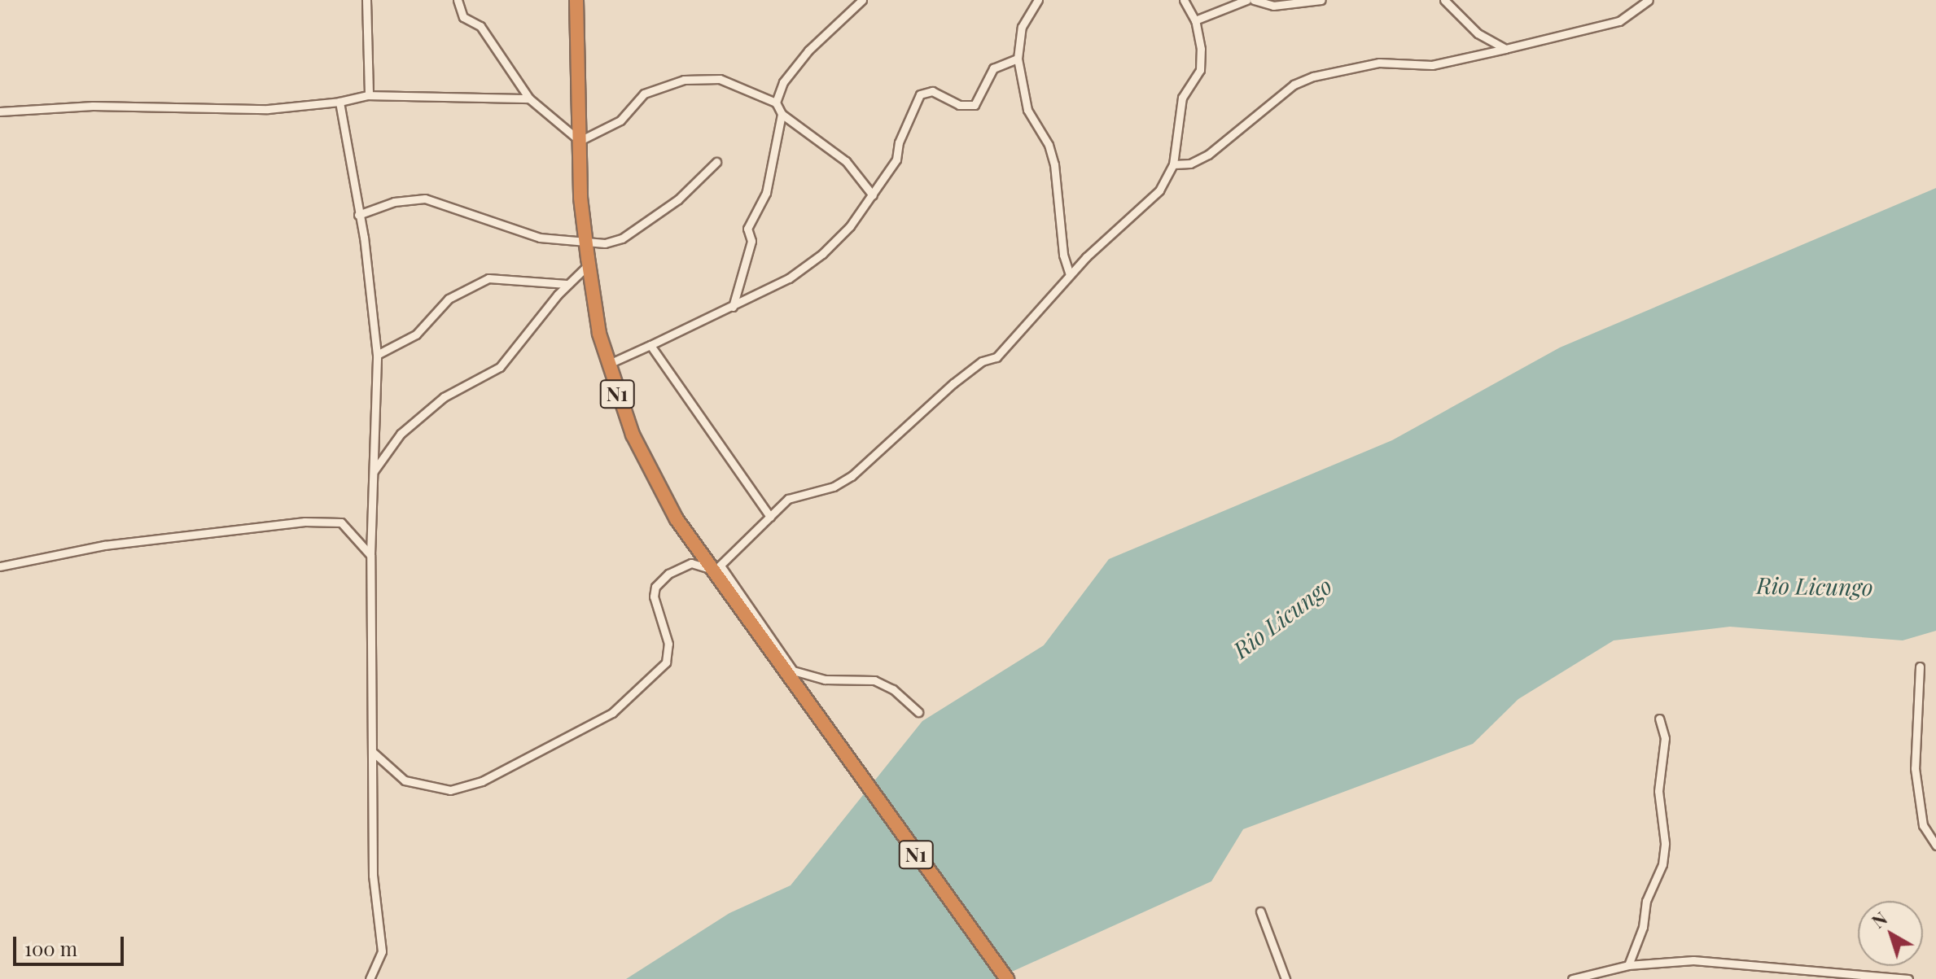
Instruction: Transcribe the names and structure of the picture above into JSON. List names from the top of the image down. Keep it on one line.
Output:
{"streets":{"highway":["N1"]},"water":["Rio Licungo"],"scale_bar":"100 m","north":"top left"}
